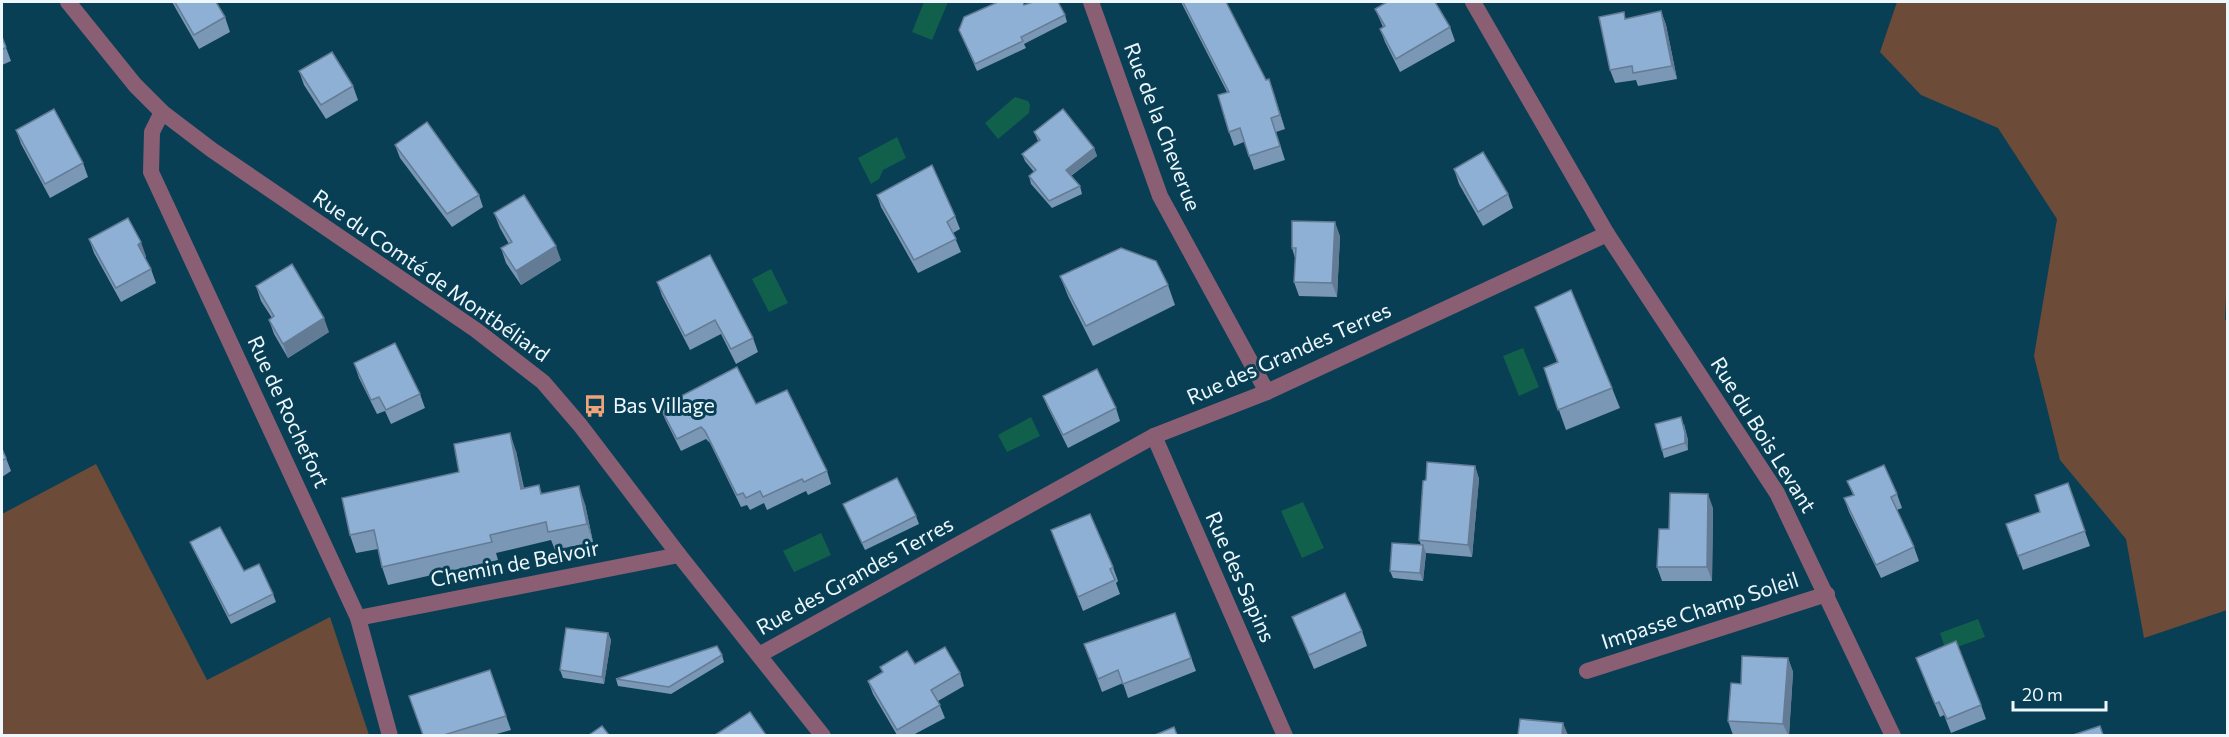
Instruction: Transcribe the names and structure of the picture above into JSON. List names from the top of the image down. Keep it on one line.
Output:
{"streets":{"street":["Rue de la Cheverue","Rue du Comté de Montbéliard","Rue des Grandes Terres","Rue de Rochefort","Rue du Bois Levant","Chemin de Belvoir","Rue des Sapins","Impasse Champ Soleil"]},"crossings":[["Rue de la Cheverue","Rue des Grandes Terres"],["Rue du Comté de Montbéliard","Rue des Grandes Terres"],["Rue du Comté de Montbéliard","Rue de Rochefort"],["Rue du Comté de Montbéliard","Chemin de Belvoir"],["Rue des Grandes Terres","Rue du Bois Levant"],["Rue des Grandes Terres","Rue des Sapins"],["Rue de Rochefort","Chemin de Belvoir"],["Rue du Bois Levant","Impasse Champ Soleil"]],"places":{"bus stop":["Bas Village"]},"scale_bar":"20 m"}
